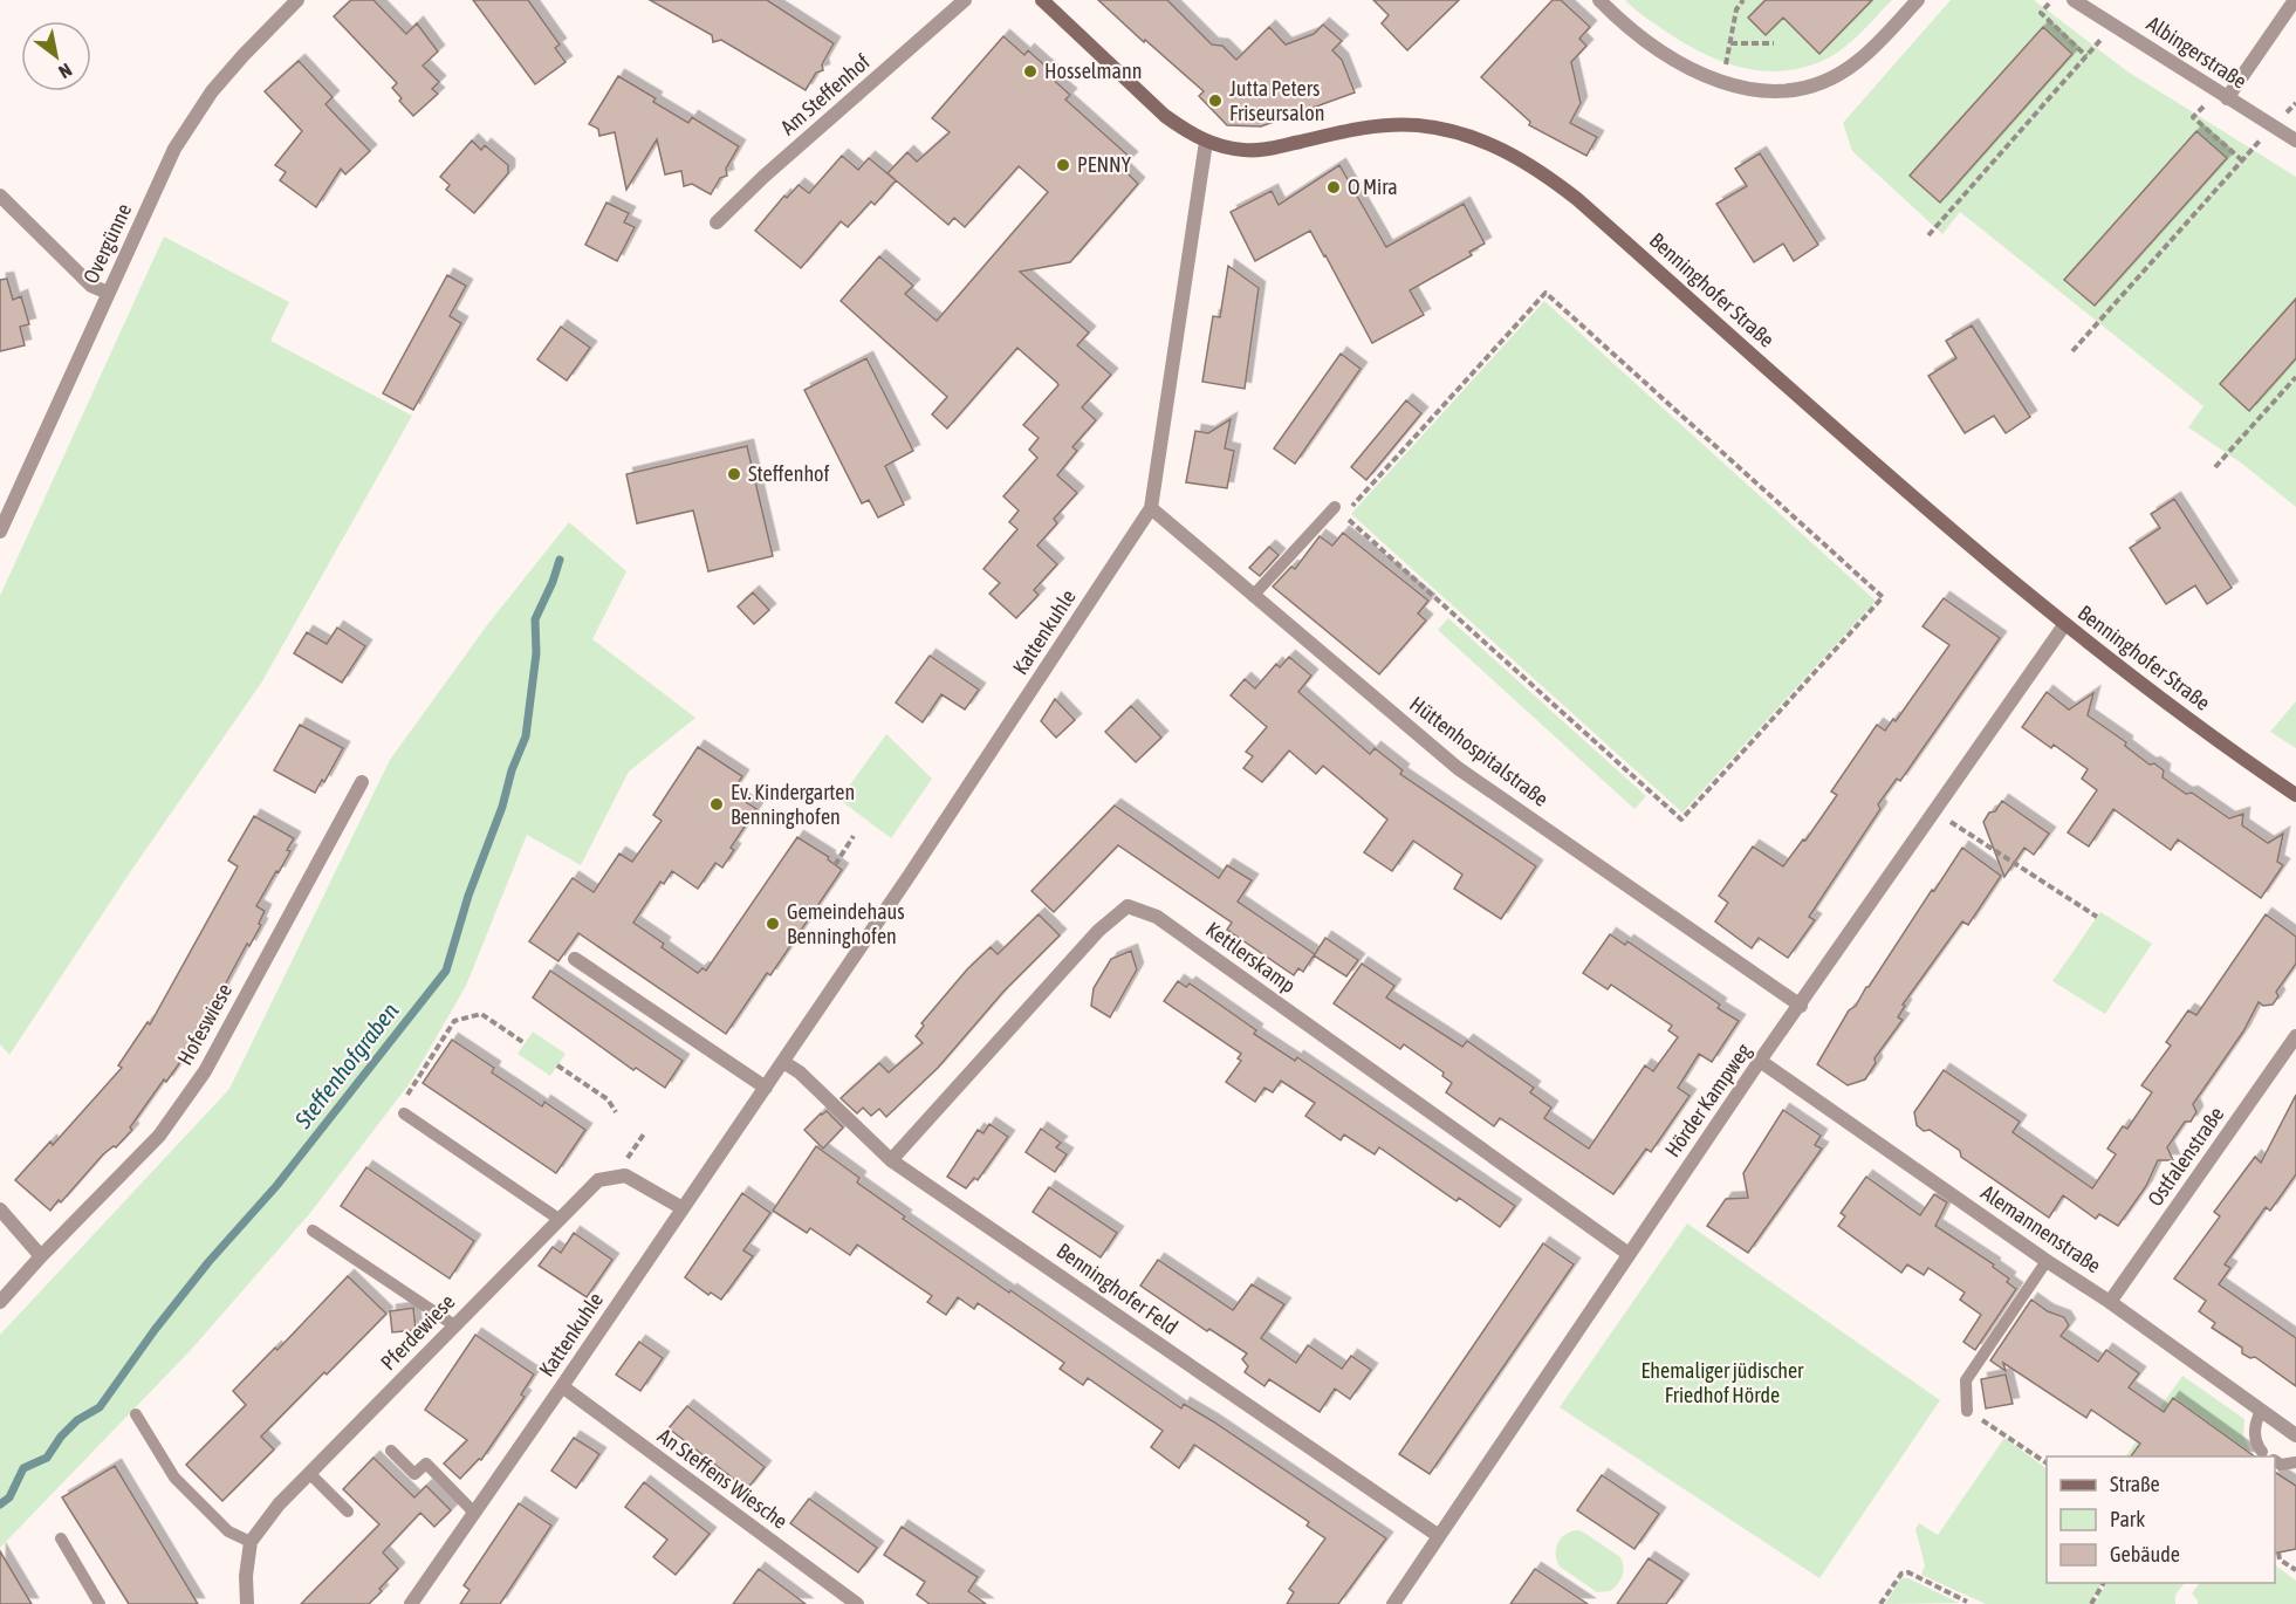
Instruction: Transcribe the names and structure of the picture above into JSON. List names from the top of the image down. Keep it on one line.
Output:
{"streets":{"main road":["Benninghofer Straße"],"street":["Albingerstraße","Am Steffenhof","Overgünne","Kattenkuhle","Hüttenhospitalstraße","Kettlerskamp","Hofeswiese","Hörder Kampweg","Ostfalenstraße","Alemannenstraße","Benninghofer Feld","Pferdewiese","An Steffens Wiesche"]},"crossings":[["Benninghofer Straße","Kattenkuhle"],["Benninghofer Straße","Hörder Kampweg"],["Kattenkuhle","Hüttenhospitalstraße"],["Kattenkuhle","Benninghofer Feld"],["Kattenkuhle","Pferdewiese"],["Kattenkuhle","An Steffens Wiesche"],["Hüttenhospitalstraße","Hörder Kampweg"],["Kettlerskamp","Hörder Kampweg"],["Kettlerskamp","Benninghofer Feld"],["Hörder Kampweg","Alemannenstraße"],["Hörder Kampweg","Benninghofer Feld"],["Ostfalenstraße","Alemannenstraße"]],"water":["Steffenhofgraben"],"parks":["Ehemaliger jüdischer Friedhof Hörde"],"places":["Hosselmann","Jutta Peters Friseursalon","PENNY","O Mira","Steffenhof","Ev. Kindergarten Benninghofen","Gemeindehaus Benninghofen"],"legend":["Straße","Park","Gebäude"],"north":"bottom right"}
